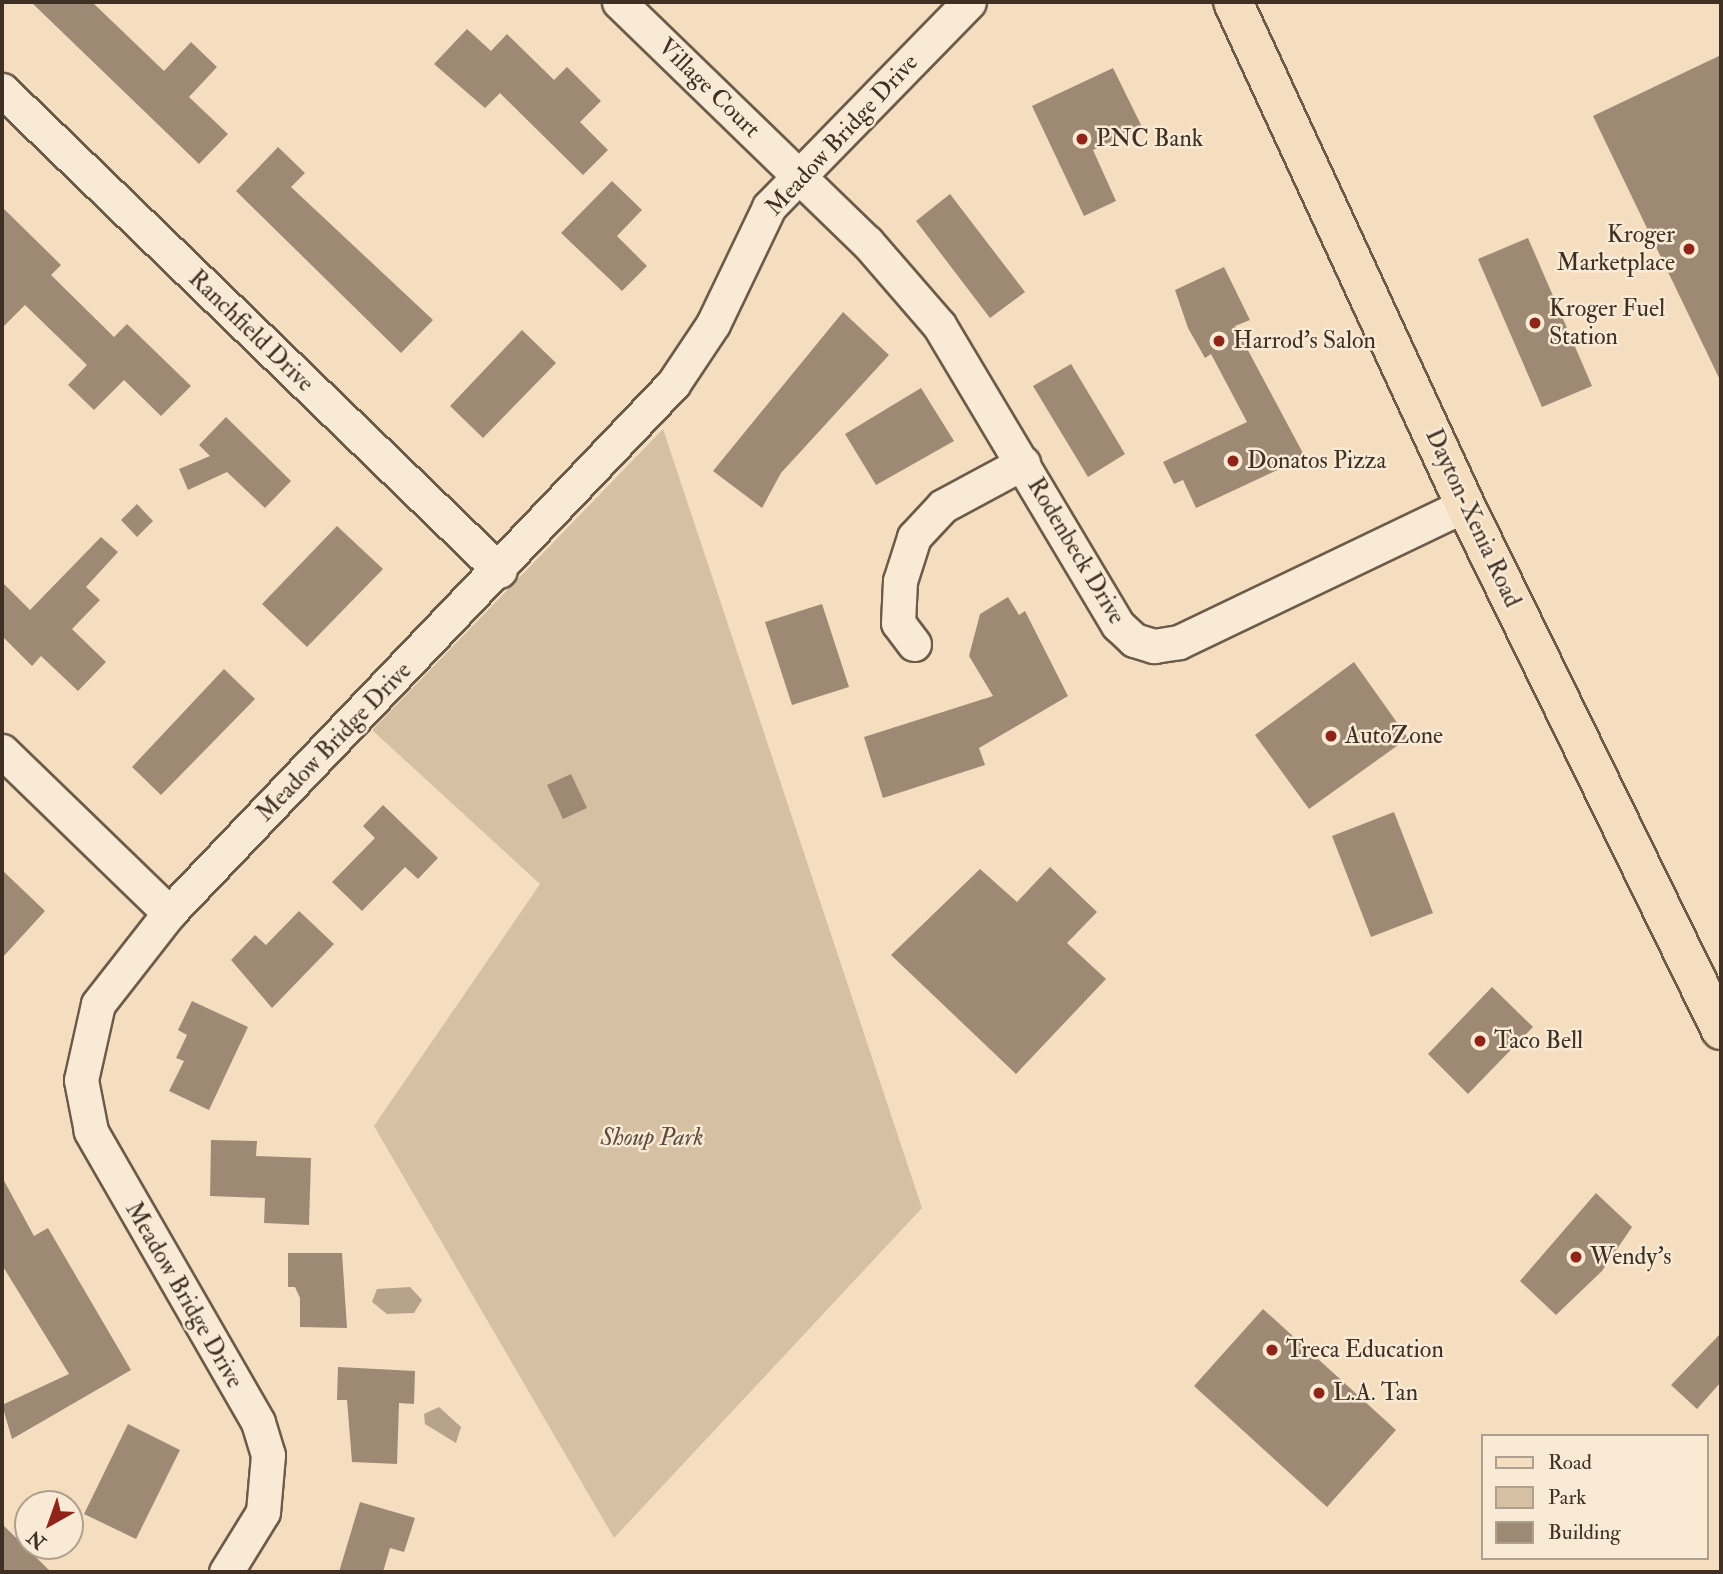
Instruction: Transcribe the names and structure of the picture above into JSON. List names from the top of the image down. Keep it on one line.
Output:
{"streets":{"main road":["Dayton-Xenia Road"],"street":["Village Court","Meadow Bridge Drive","Ranchfield Drive","Rodenbeck Drive"]},"crossings":[["Village Court","Meadow Bridge Drive"],["Village Court","Rodenbeck Drive"],["Meadow Bridge Drive","Ranchfield Drive"],["Meadow Bridge Drive","Rodenbeck Drive"],["Dayton-Xenia Road","Rodenbeck Drive"]],"parks":["Shoup Park"],"places":["PNC Bank","Kroger Marketplace","Kroger Fuel Station","Harrod's Salon","Donatos Pizza","AutoZone","Taco Bell","Wendy's","Treca Education","L.A. Tan"],"legend":["Road","Park","Building"],"north":"bottom left"}
